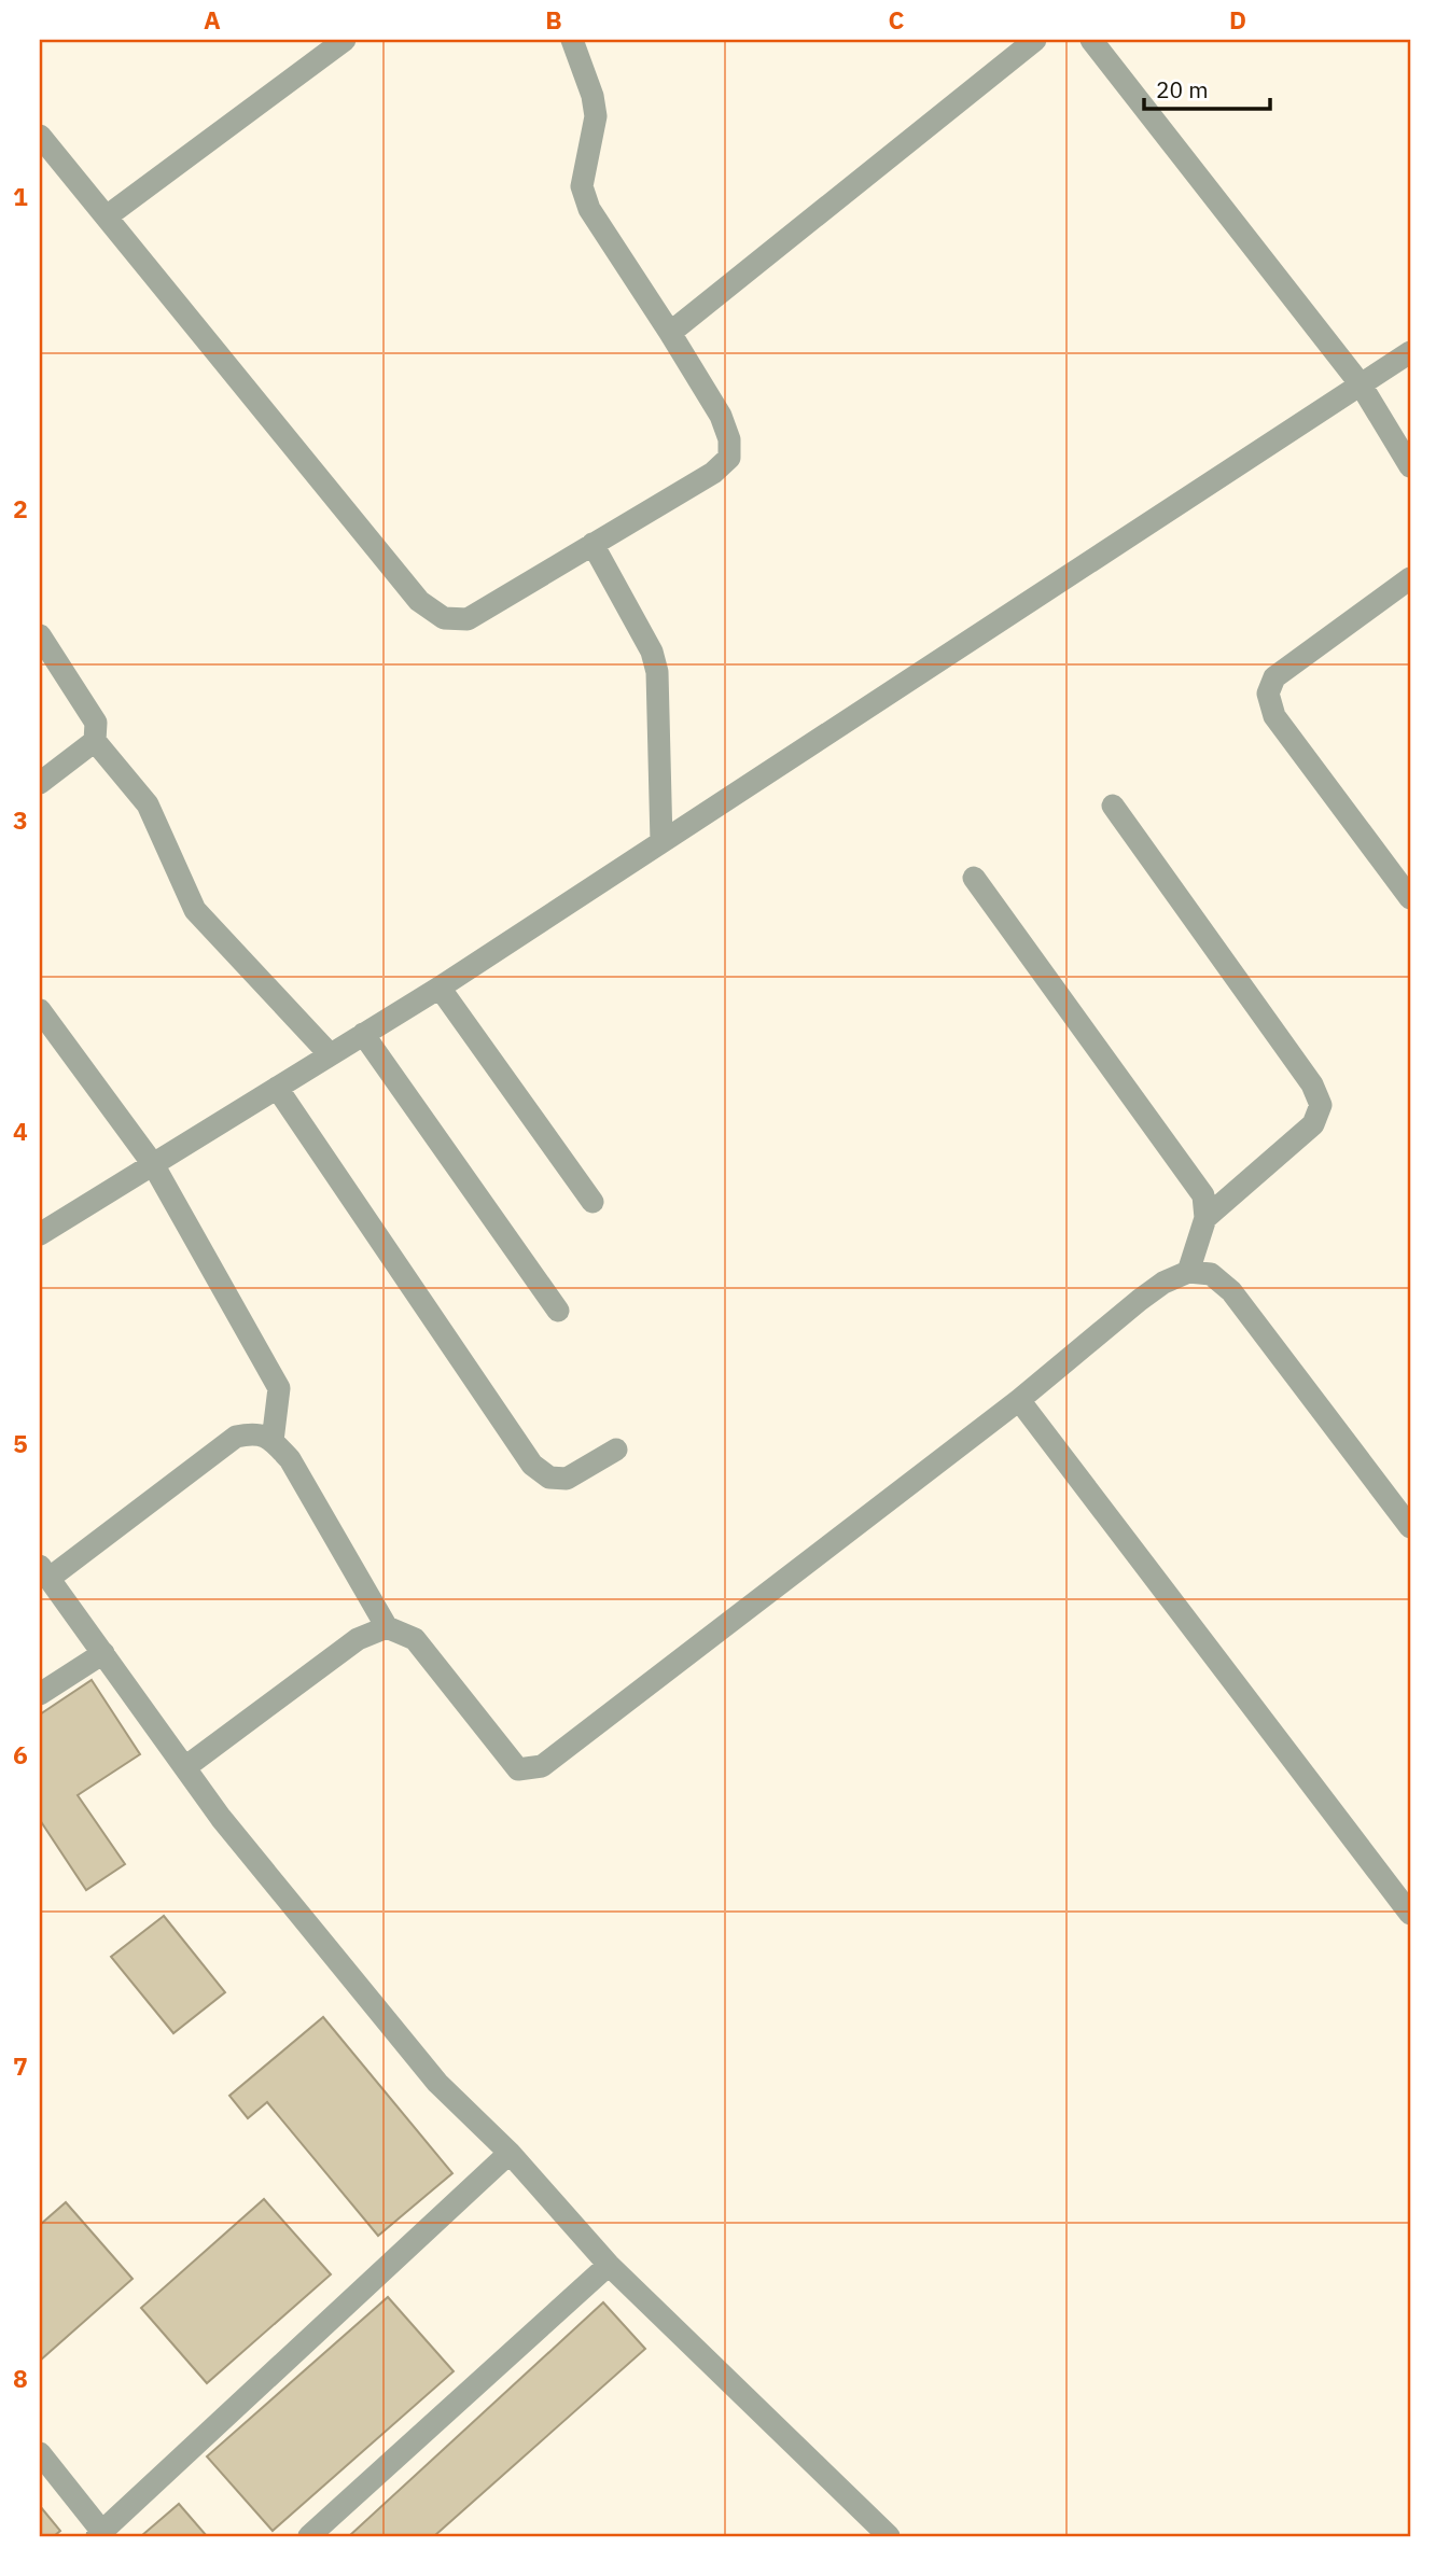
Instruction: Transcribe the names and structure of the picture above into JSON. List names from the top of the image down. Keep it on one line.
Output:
{"scale_bar":"20 m","grid":{"columns":["A","B","C","D"],"rows":["1","2","3","4","5","6","7","8"]}}
